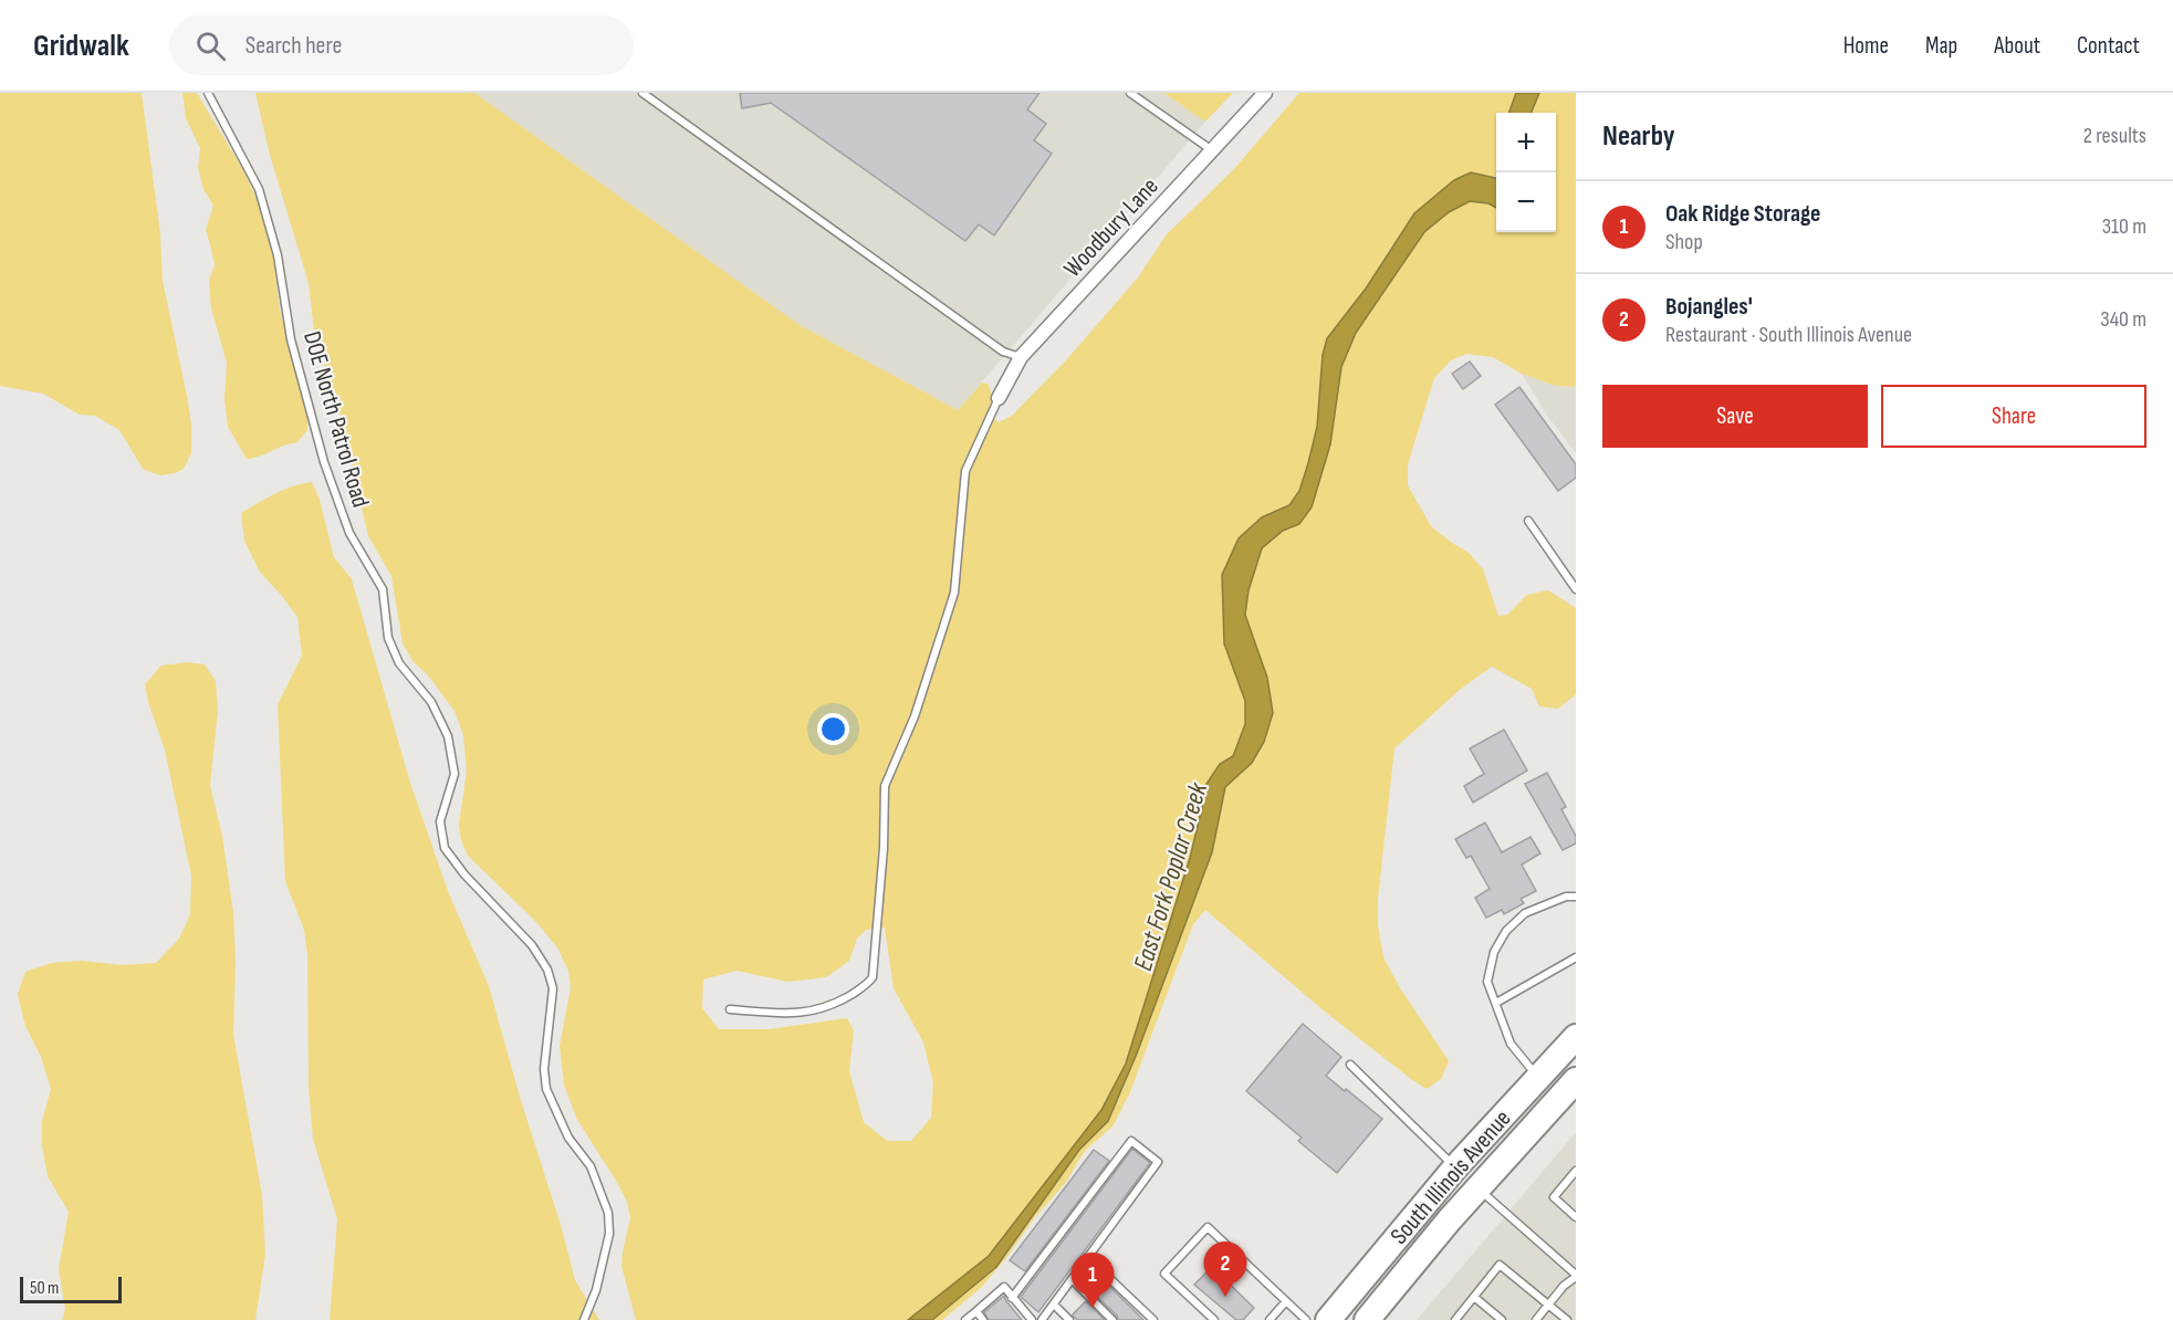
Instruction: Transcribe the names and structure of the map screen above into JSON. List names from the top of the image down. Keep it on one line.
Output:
{"streets":{"highway":["South Illinois Avenue"],"street":["Woodbury Lane"],"lane":["DOE North Patrol Road"]},"water":["East Fork Poplar Creek"],"scale_bar":"50 m","page":{"header":"Gridwalk","search":"Search here","nav":["Home","Map","About","Contact"],"heading":["Nearby","2 results"],"map_buttons":["+","−"],"list":[{"mark":"1","name":"Oak Ridge Storage","note":"Shop","value":"310 m"},{"mark":"2","name":"Bojangles'","note":"Restaurant · South Illinois Avenue","value":"340 m"}],"buttons":["Save","Share"],"pins":["2","1"],"scale":"50 m"}}
